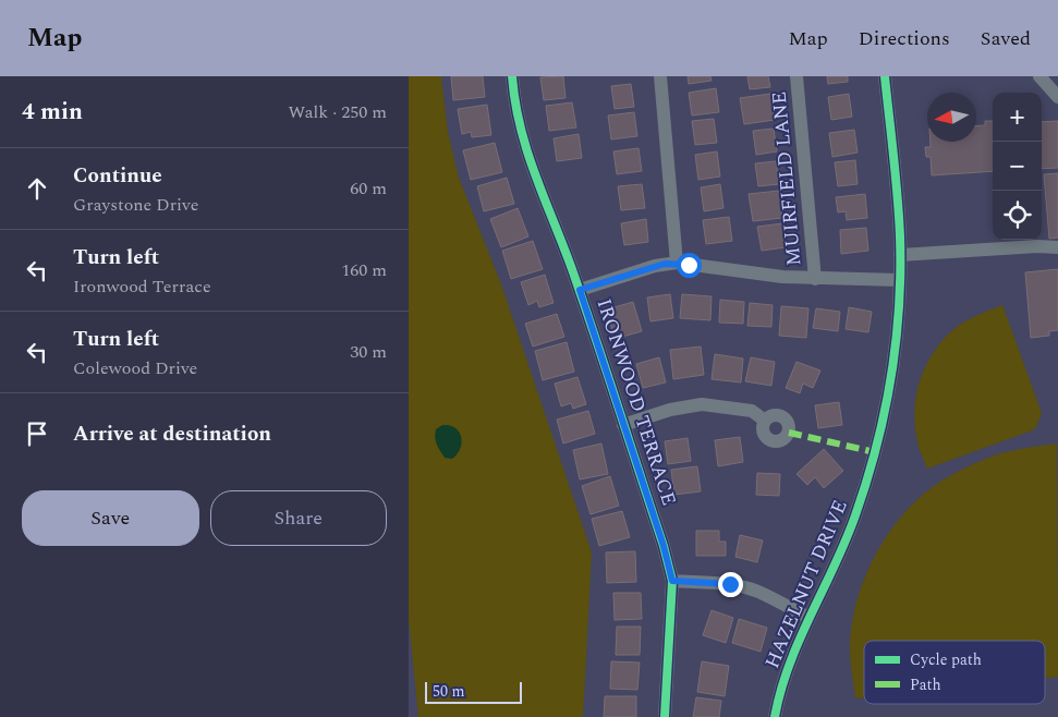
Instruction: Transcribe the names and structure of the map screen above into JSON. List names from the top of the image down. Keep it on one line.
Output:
{"streets":{"street":["MUIRFIELD LANE","IRONWOOD TERRACE","HAZELNUT DRIVE"]},"legend":["Cycle path","Path"],"scale_bar":"50 m","north":"left","page":{"header":"Map","nav":["Map","Directions","Saved"],"heading":["4 min","Walk · 250 m"],"map_buttons":["+","−"],"list":[["Continue","Graystone Drive","60 m"],["Turn left","Ironwood Terrace","160 m"],["Turn left","Colewood Drive","30 m"],"Arrive at destination"],"buttons":["Save","Share"],"scale":"50 m"}}
